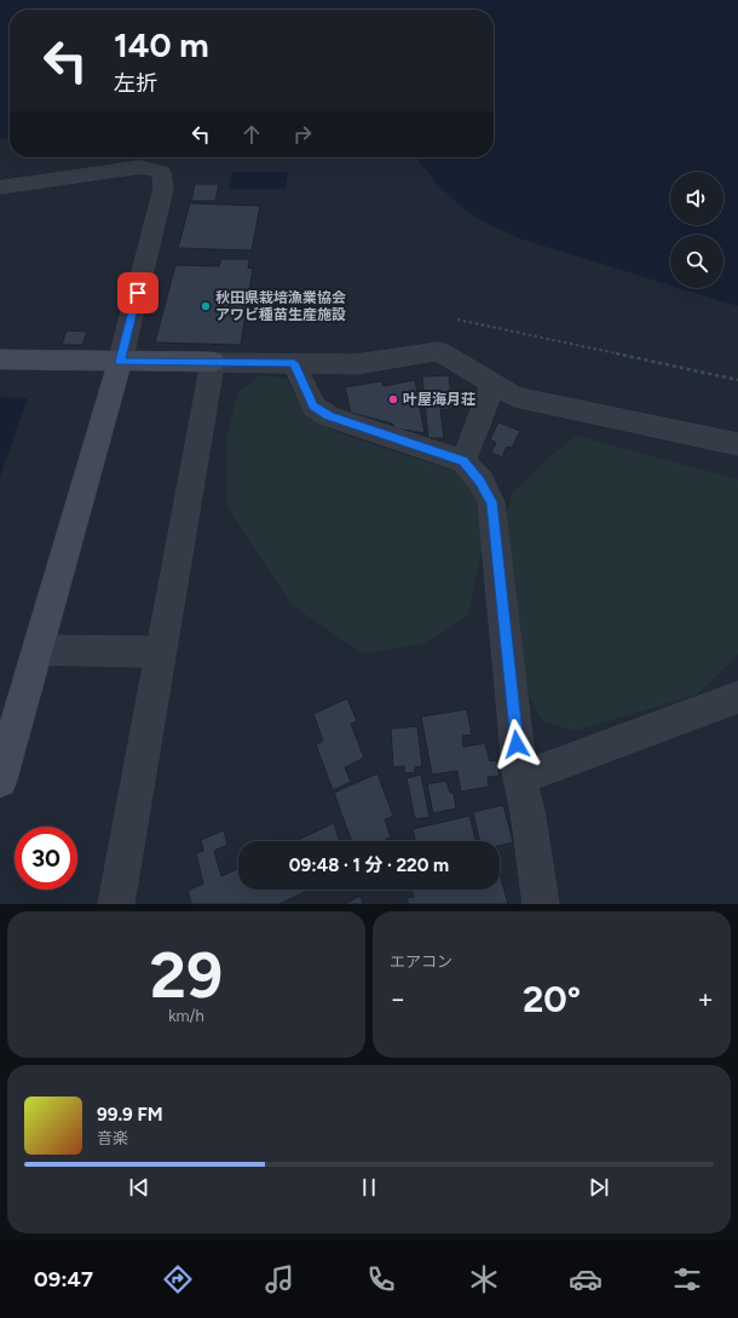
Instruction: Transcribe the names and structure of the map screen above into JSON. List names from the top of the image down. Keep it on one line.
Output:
{"places":["秋田県栽培漁業協会 アワビ種苗生産施設","叶屋海月荘"],"page":{"turn":["140 m","左折"],"limit":"30","trip":"09:48 · 1 分 · 220 m","tile":[["29","km/h"],"エアコン"],"heat":["−","20°","+"],"song":["99.9 FM","音楽"],"tabs":"09:47"}}
